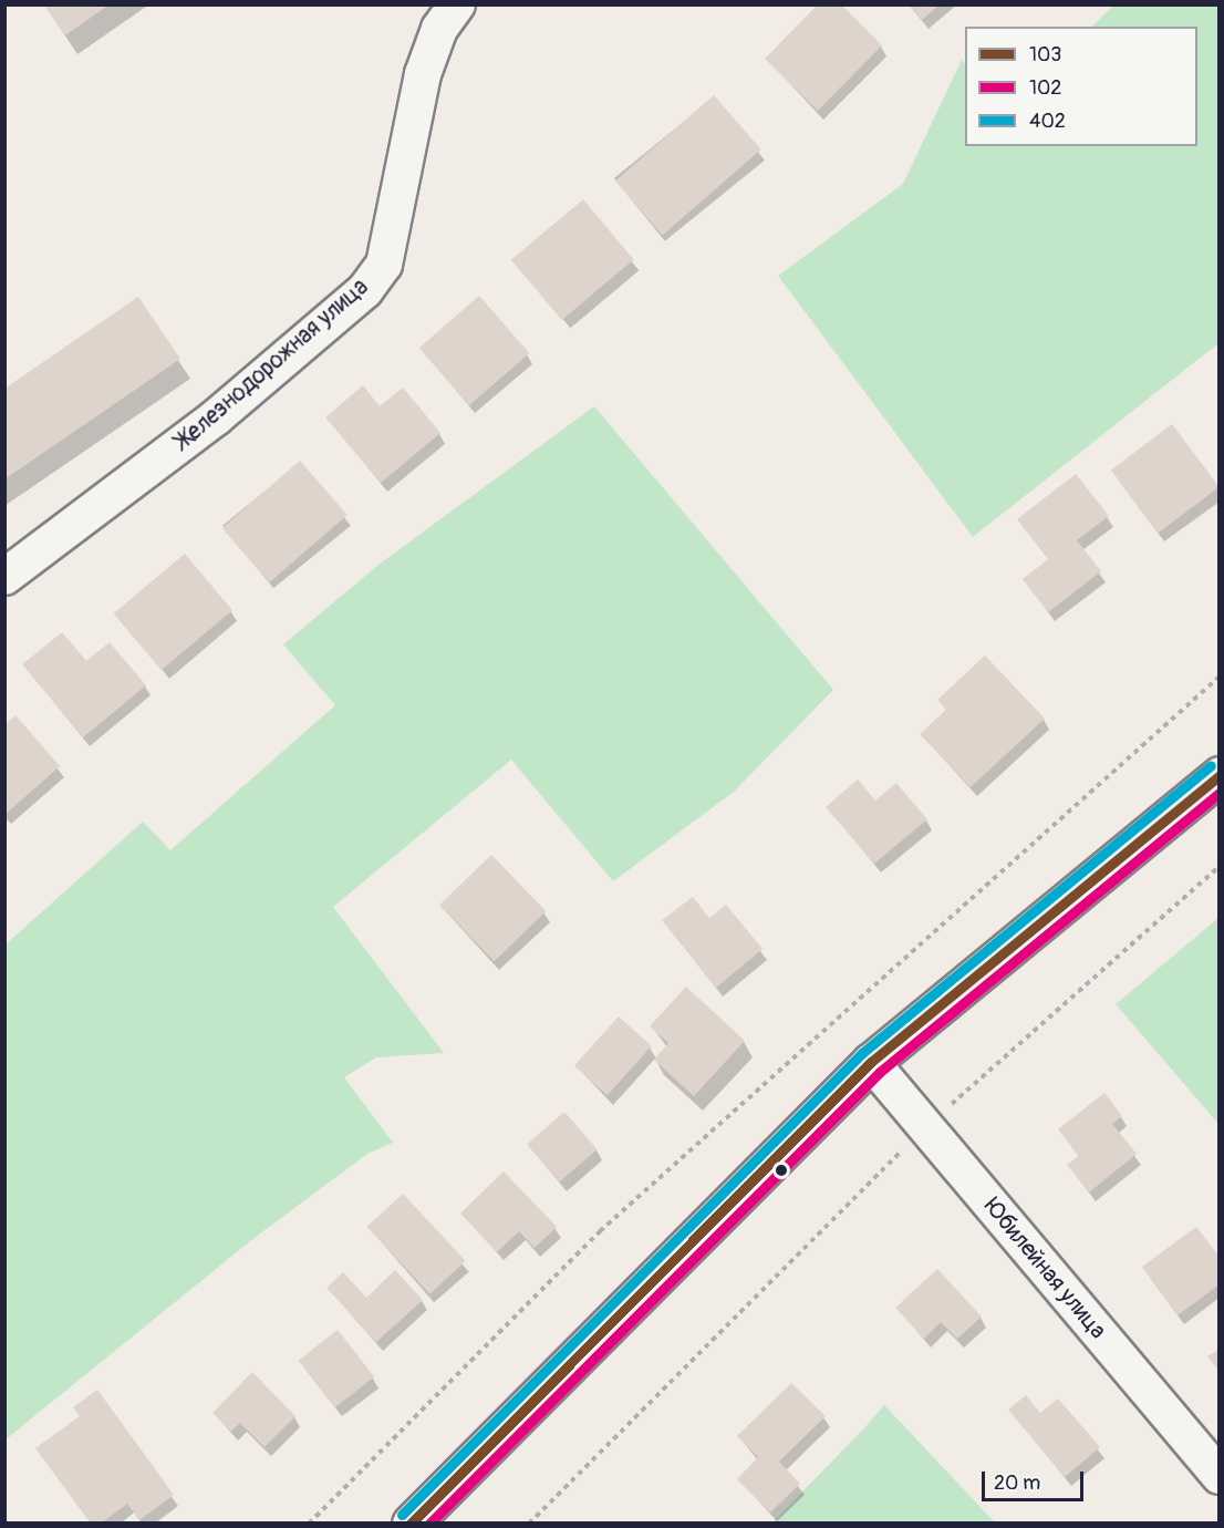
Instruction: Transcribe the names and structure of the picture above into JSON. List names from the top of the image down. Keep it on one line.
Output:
{"streets":{"street":["Железнодорожная улица","Юбилейная улица"]},"lines":["transit line 402","transit line 103","transit line 102"],"legend":["103","102","402"],"scale_bar":"20 m"}
